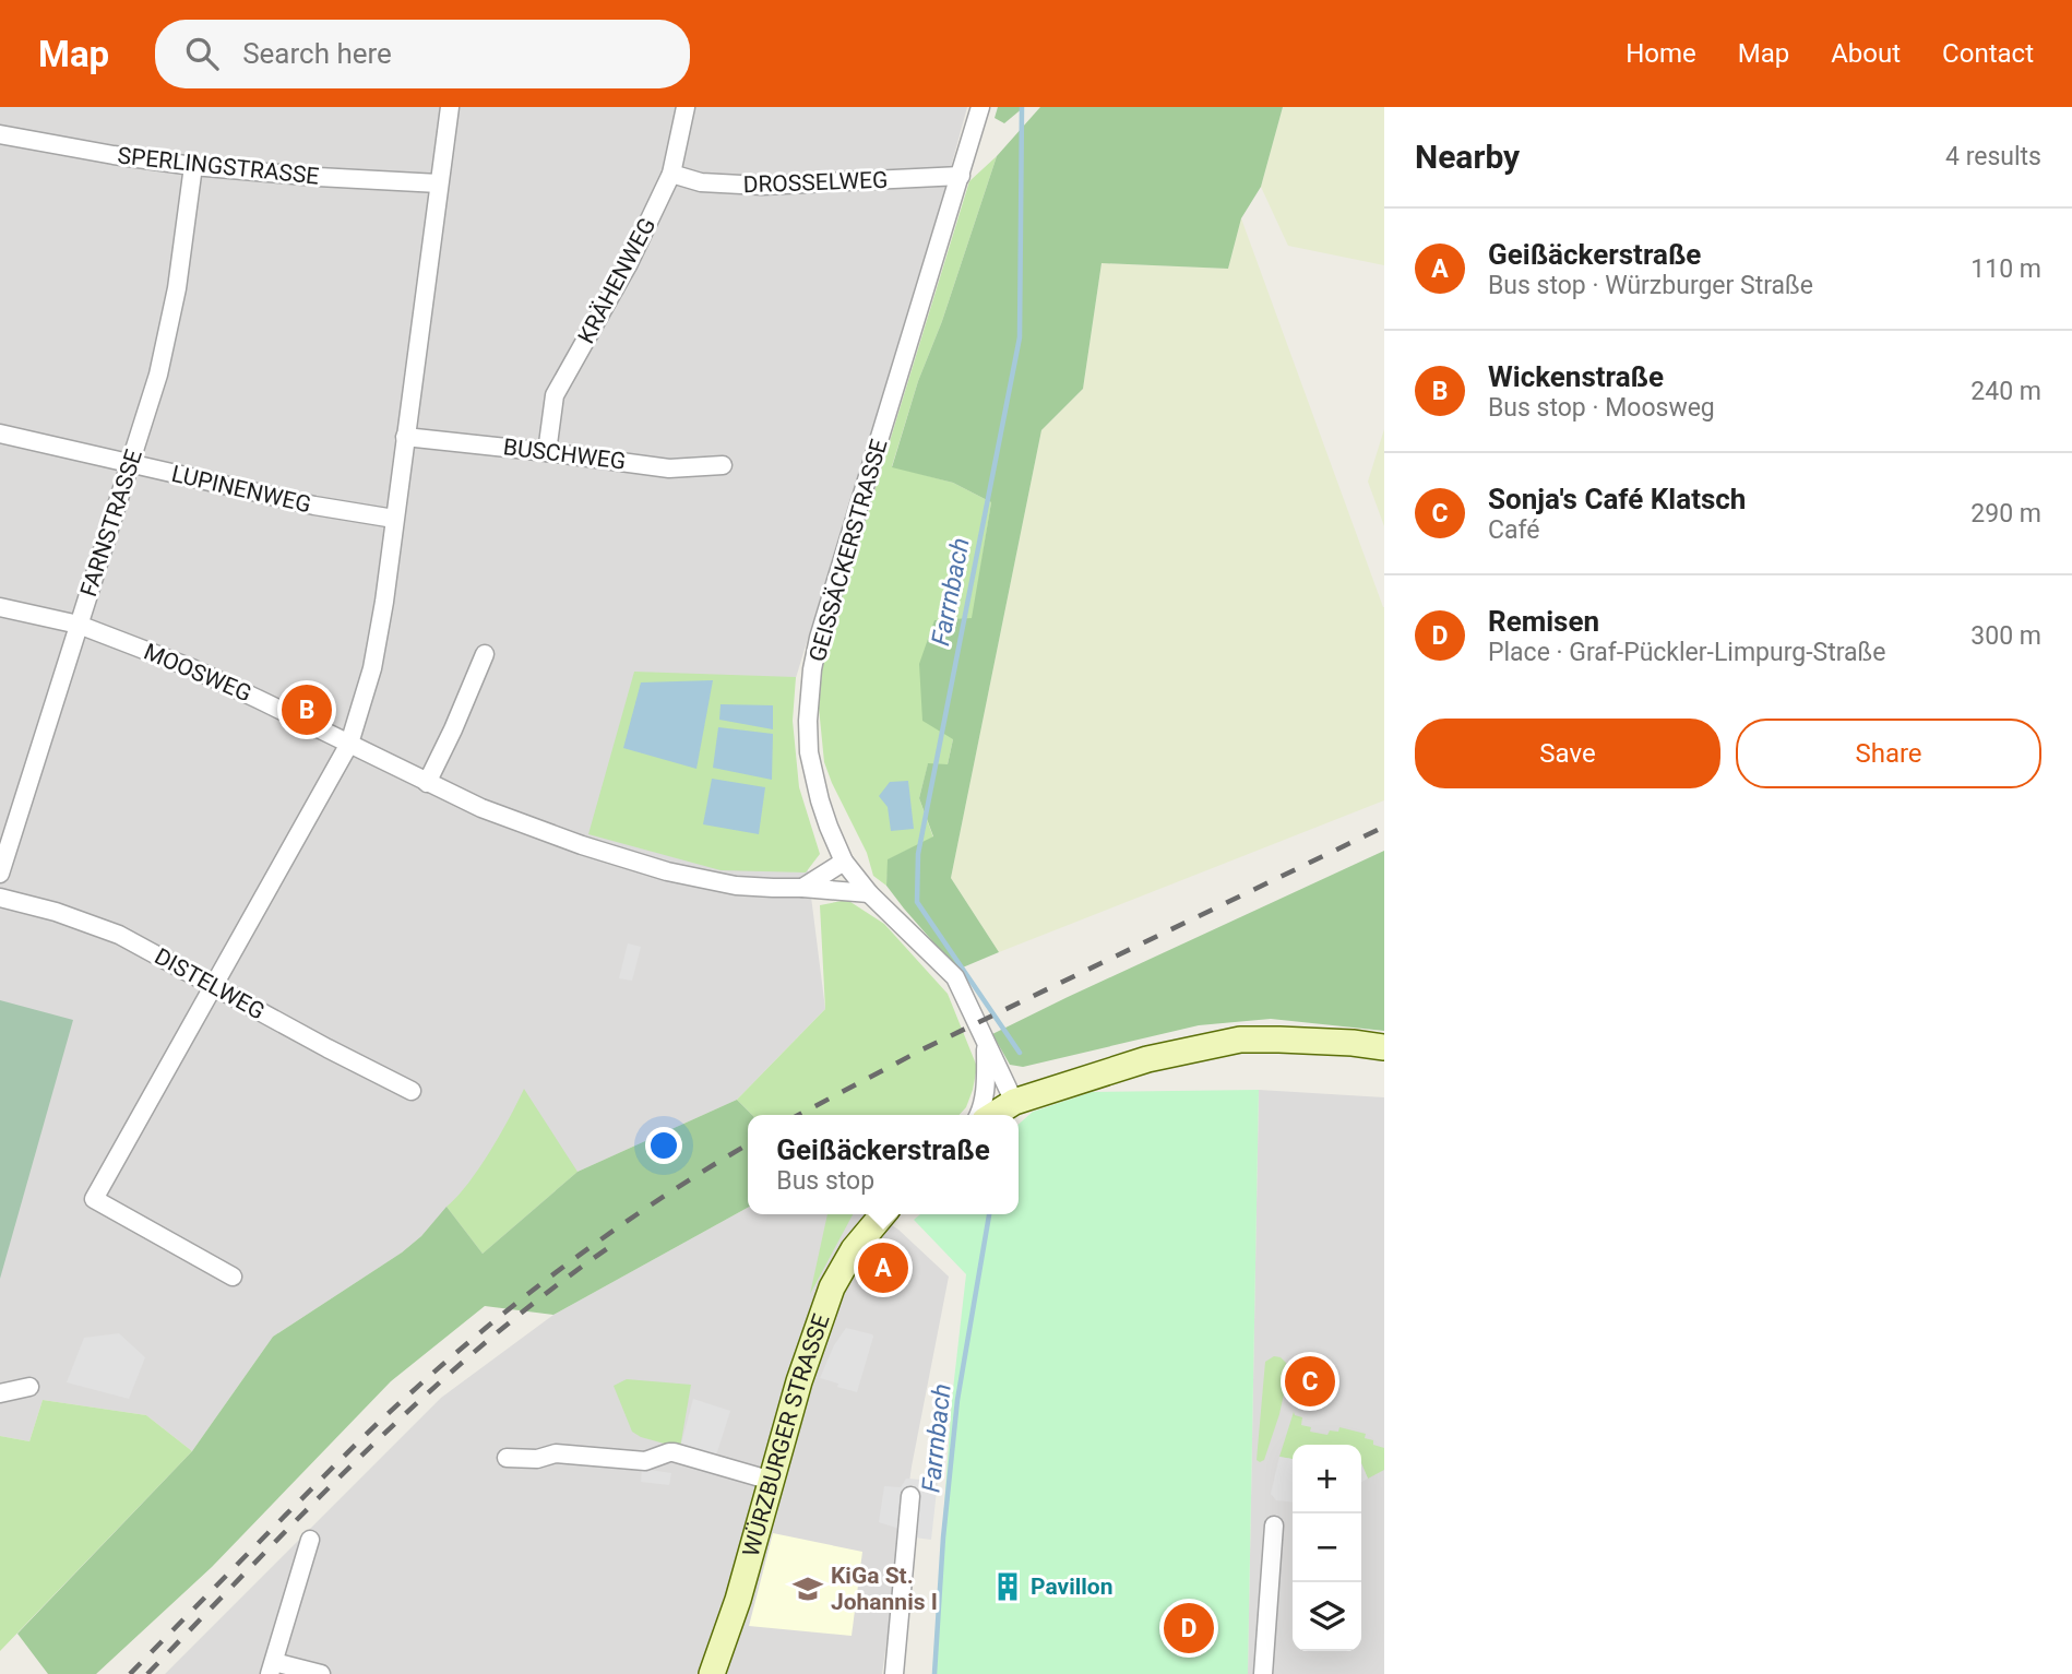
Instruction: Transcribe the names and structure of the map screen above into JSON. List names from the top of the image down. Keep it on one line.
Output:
{"streets":{"street":["SPERLINGSTRASSE","DROSSELWEG","KRÄHENWEG","BUSCHWEG","LUPINENWEG","FARNSTRASSE","GEISSÄCKERSTRASSE","MOOSWEG","DISTELWEG","WÜRZBURGER STRASSE"]},"crossings":[["SPERLINGSTRASSE","FARNSTRASSE"],["DROSSELWEG","KRÄHENWEG"],["DROSSELWEG","GEISSÄCKERSTRASSE"],["KRÄHENWEG","BUSCHWEG"],["LUPINENWEG","FARNSTRASSE"],["FARNSTRASSE","MOOSWEG"],["GEISSÄCKERSTRASSE","MOOSWEG"]],"water":["Farrnbach"],"places":{"building":["Pavillon"],"school or university":["KiGa St. Johannis I"]},"page":{"header":"Map","search":"Search here","nav":["Home","Map","About","Contact"],"heading":["Nearby","4 results"],"list":[{"mark":"A","name":"Geißäckerstraße","note":"Bus stop · Würzburger Straße","value":"110 m"},{"mark":"B","name":"Wickenstraße","note":"Bus stop · Moosweg","value":"240 m"},{"mark":"C","name":"Sonja's Café Klatsch","note":"Café","value":"290 m"},{"mark":"D","name":"Remisen","note":"Place · Graf-Pückler-Limpurg-Straße","value":"300 m"}],"pins":["B","A","C","D"],"buttons":["Save","Share"],"popup":["Geißäckerstraße","Bus stop"],"map_buttons":["+","−"]}}
